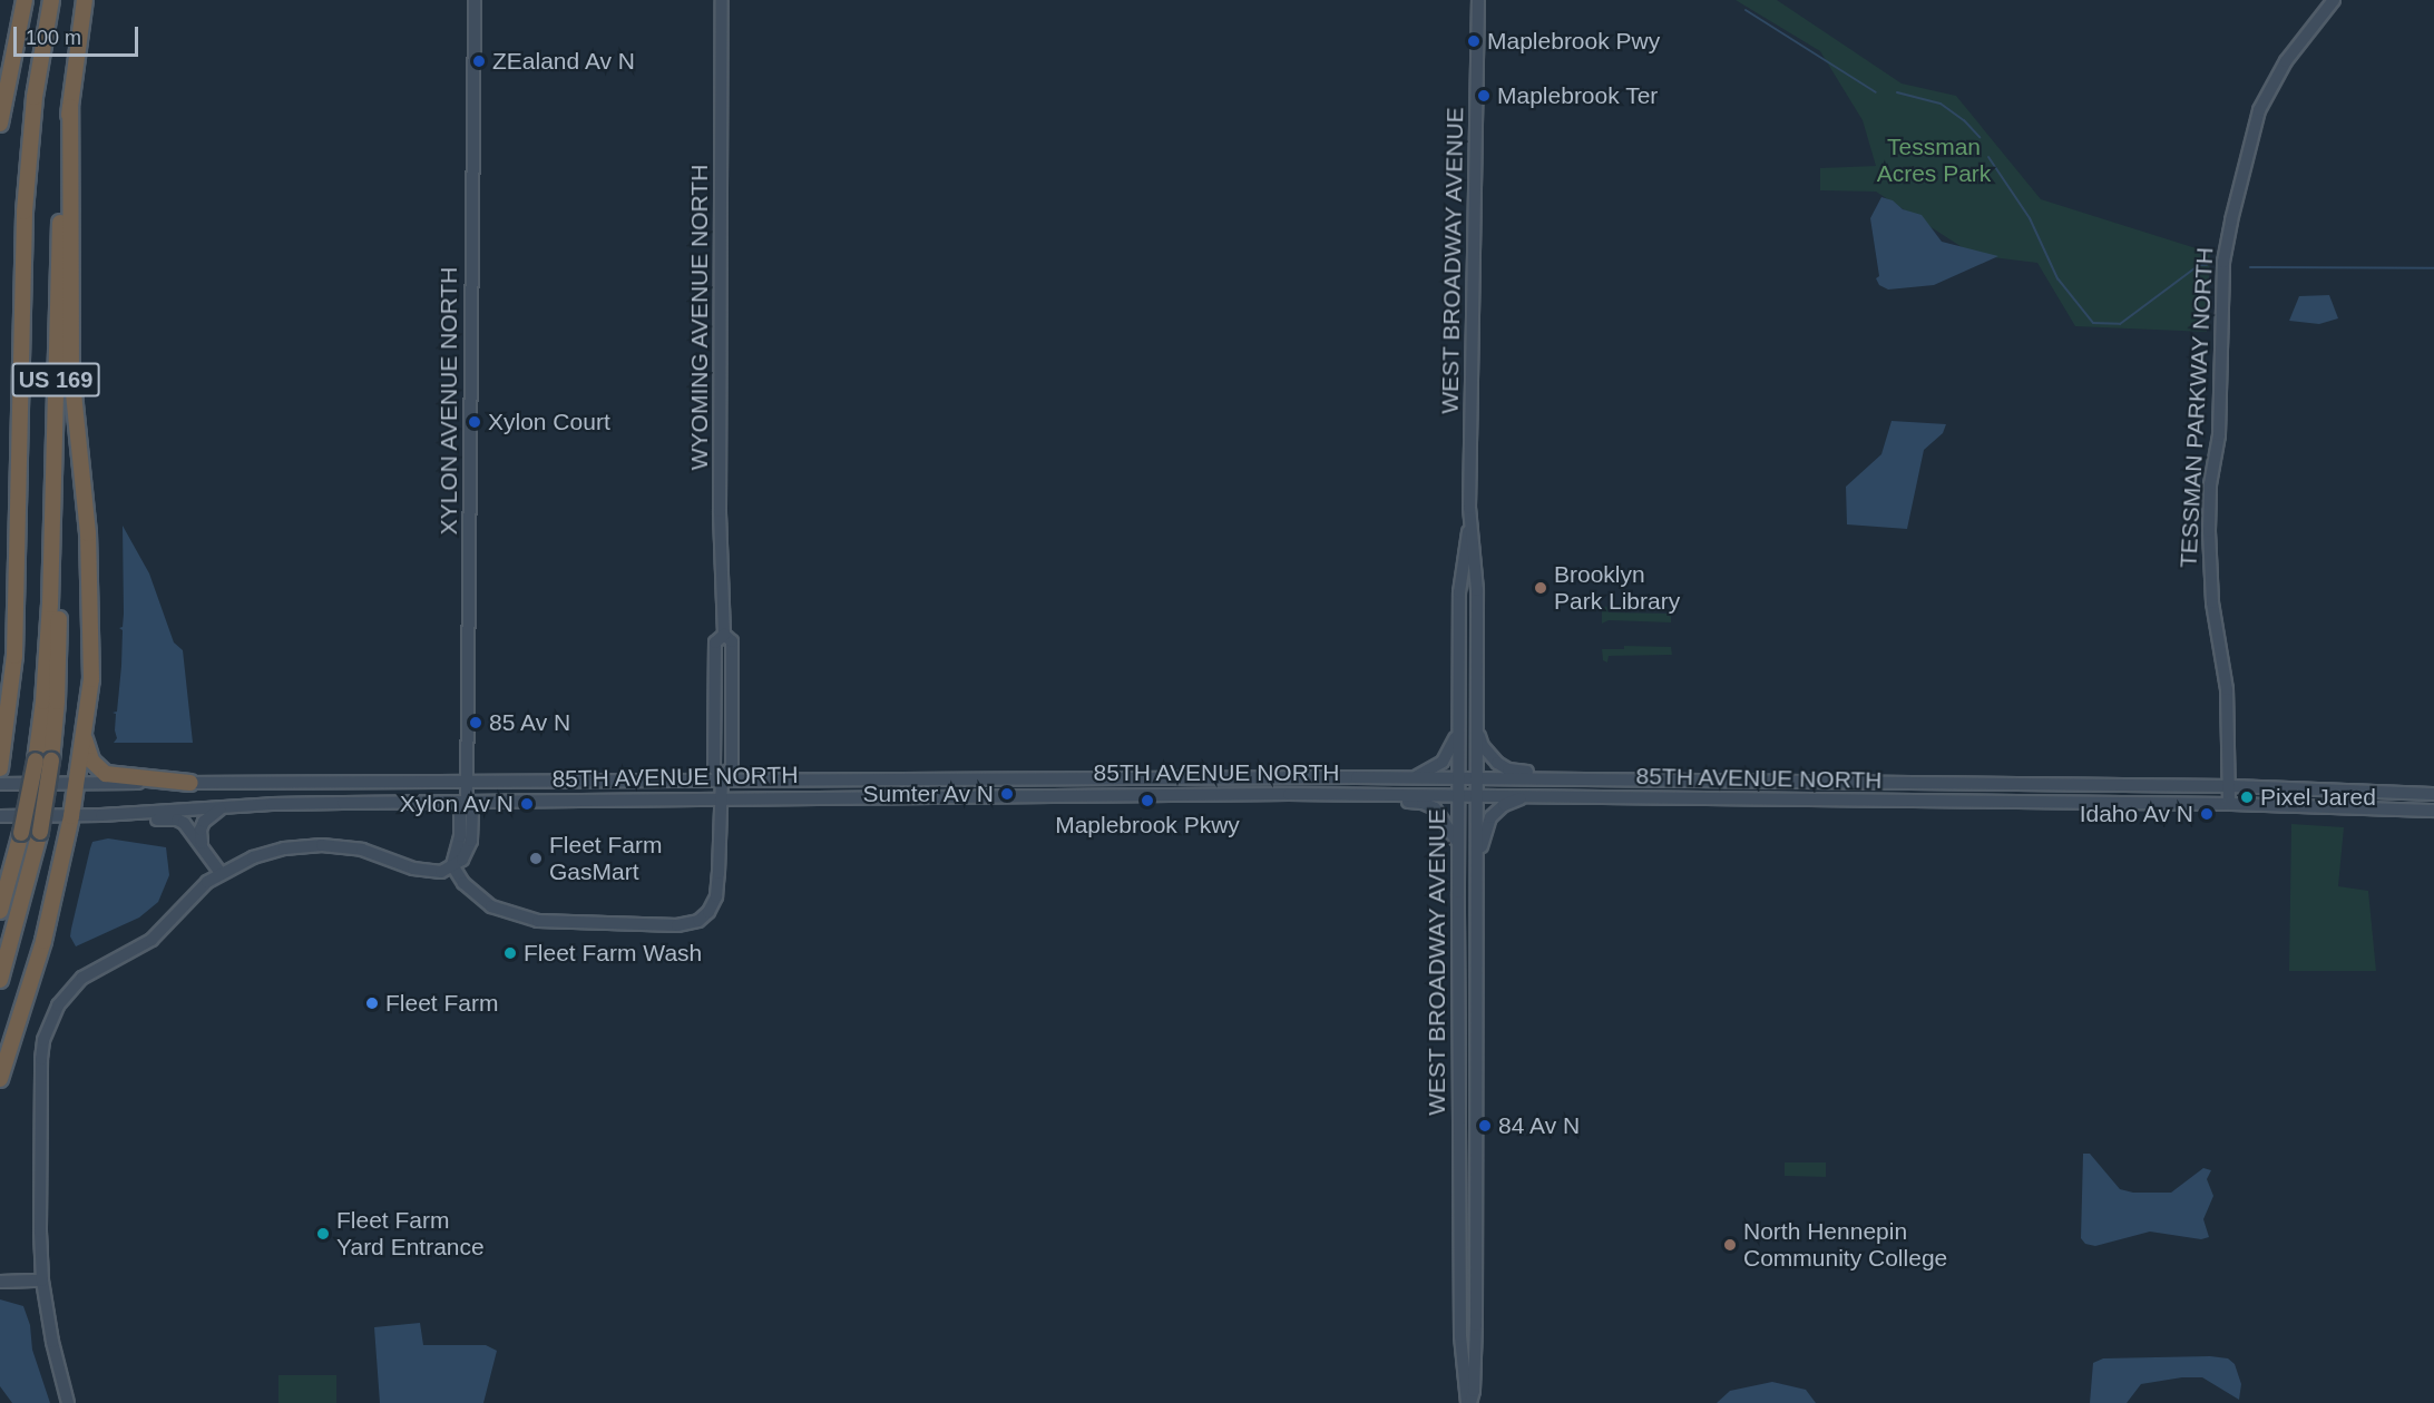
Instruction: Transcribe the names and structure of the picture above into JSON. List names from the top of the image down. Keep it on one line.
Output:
{"streets":{"highway":["US 169"],"main road":["WEST BROADWAY AVENUE","WYOMING AVENUE NORTH","XYLON AVENUE NORTH","TESSMAN PARKWAY NORTH","85TH AVENUE NORTH"]},"crossings":[["WEST BROADWAY AVENUE","85TH AVENUE NORTH"],["WYOMING AVENUE NORTH","XYLON AVENUE NORTH"],["WYOMING AVENUE NORTH","85TH AVENUE NORTH"],["XYLON AVENUE NORTH","85TH AVENUE NORTH"],["TESSMAN PARKWAY NORTH","85TH AVENUE NORTH"]],"parks":["Tessman Acres Park"],"places":["Maplebrook Pwy","ZEaland Av N","Maplebrook Ter","Xylon Court","Brooklyn Park Library","85 Av N","Sumter Av N","Pixel Jared","Maplebrook Pkwy","Xylon Av N","Idaho Av N","Fleet Farm GasMart","Fleet Farm Wash","Fleet Farm","84 Av N","Fleet Farm Yard Entrance","North Hennepin Community College"],"scale_bar":"100 m"}
